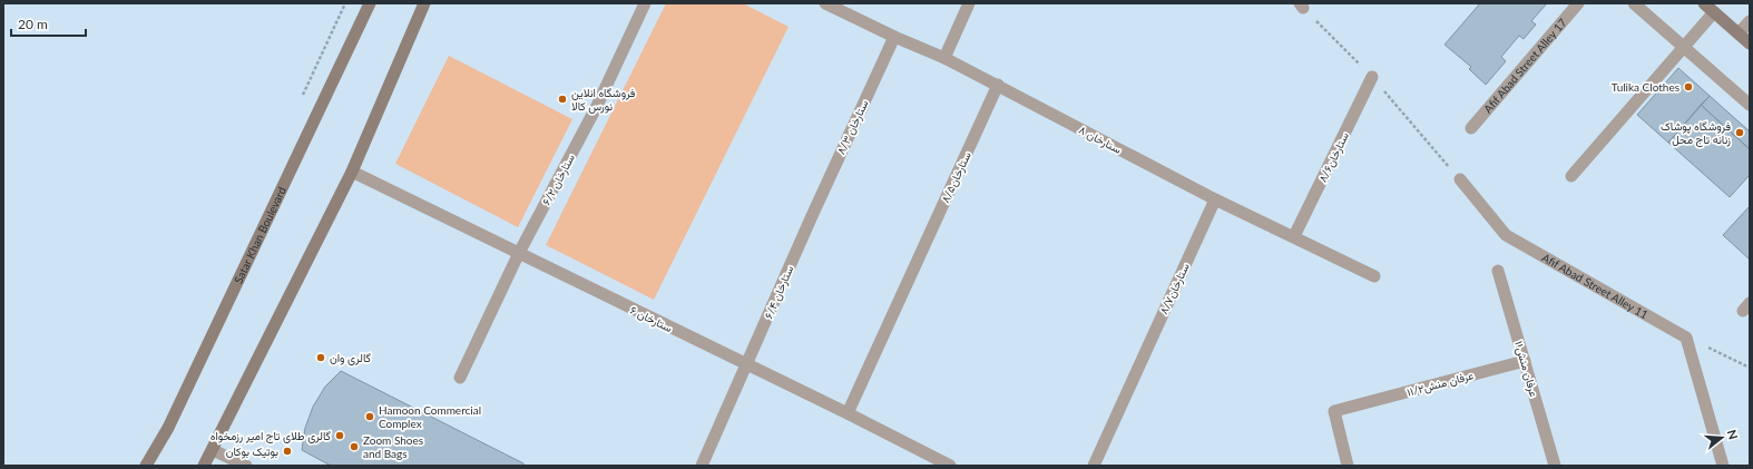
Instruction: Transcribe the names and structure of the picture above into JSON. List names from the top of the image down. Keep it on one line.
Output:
{"streets":{"main road":["Satar Khan Boulevard"],"street":["Afif Abad Street Alley 17","ستارخان ۸/۳","ستارخان ۸","ستارخان۸/۶","ستارخان۸/۵","ستارخان ۶/۲","Afif Abad Street Alley 11","ستارخان۸/۷","ستارخان ۶/۴","ستارخان ۶","عرفان منش۱۱","عرفان منش۱۱/۲"]},"crossings":[["ستارخان ۸/۳","ستارخان ۸"],["ستارخان ۸/۳","ستارخان ۶/۴"],["ستارخان ۸","ستارخان۸/۶"],["ستارخان ۸","ستارخان۸/۵"],["ستارخان ۸","ستارخان۸/۷"],["ستارخان۸/۵","ستارخان ۶"],["ستارخان ۶/۲","ستارخان ۶"],["ستارخان ۶/۴","ستارخان ۶"],["عرفان منش۱۱","عرفان منش۱۱/۲"]],"places":["Tulika Clothes","فروشگاه انلاین نورس کالا","فروشگاه پوشاک زنانه تاج محل","گالری وان","Hamoon Commercial Complex","گالری طلای تاج امیر رزمخواه","Zoom Shoes and Bags","بوتیک بوکان"],"scale_bar":"20 m","north":"right"}
